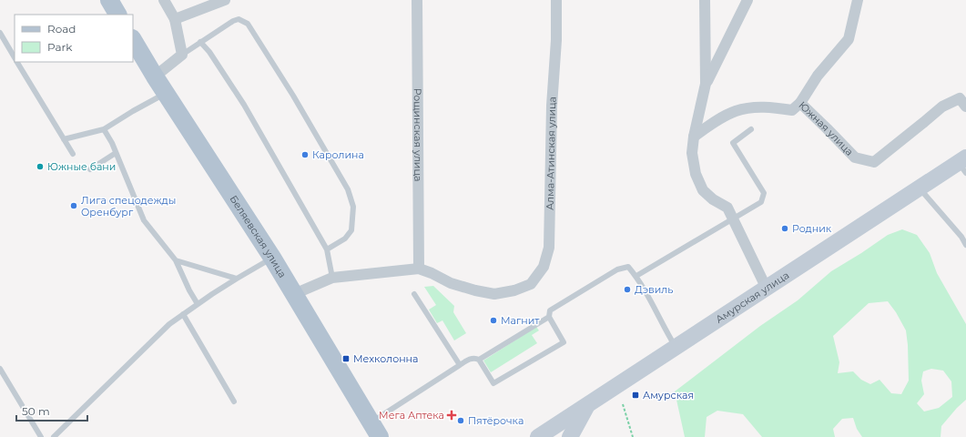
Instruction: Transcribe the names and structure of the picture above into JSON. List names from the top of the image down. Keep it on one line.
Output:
{"streets":{"main road":["Беляевская улица"],"street":["Южная улица","Рощинская улица","Алма-Атинская улица","Амурская улица"]},"crossings":[["Рощинская улица","Алма-Атинская улица"]],"places":{"other":["Каролина","Южные бани","Лига спецодежды Оренбург","Родник","Дэвиль","Магнит","Пятёрочка"],"transit":["Мехколонна","Амурская"],"health":["Мега Аптека"]},"legend":["Road","Park"],"scale_bar":"50 m"}
